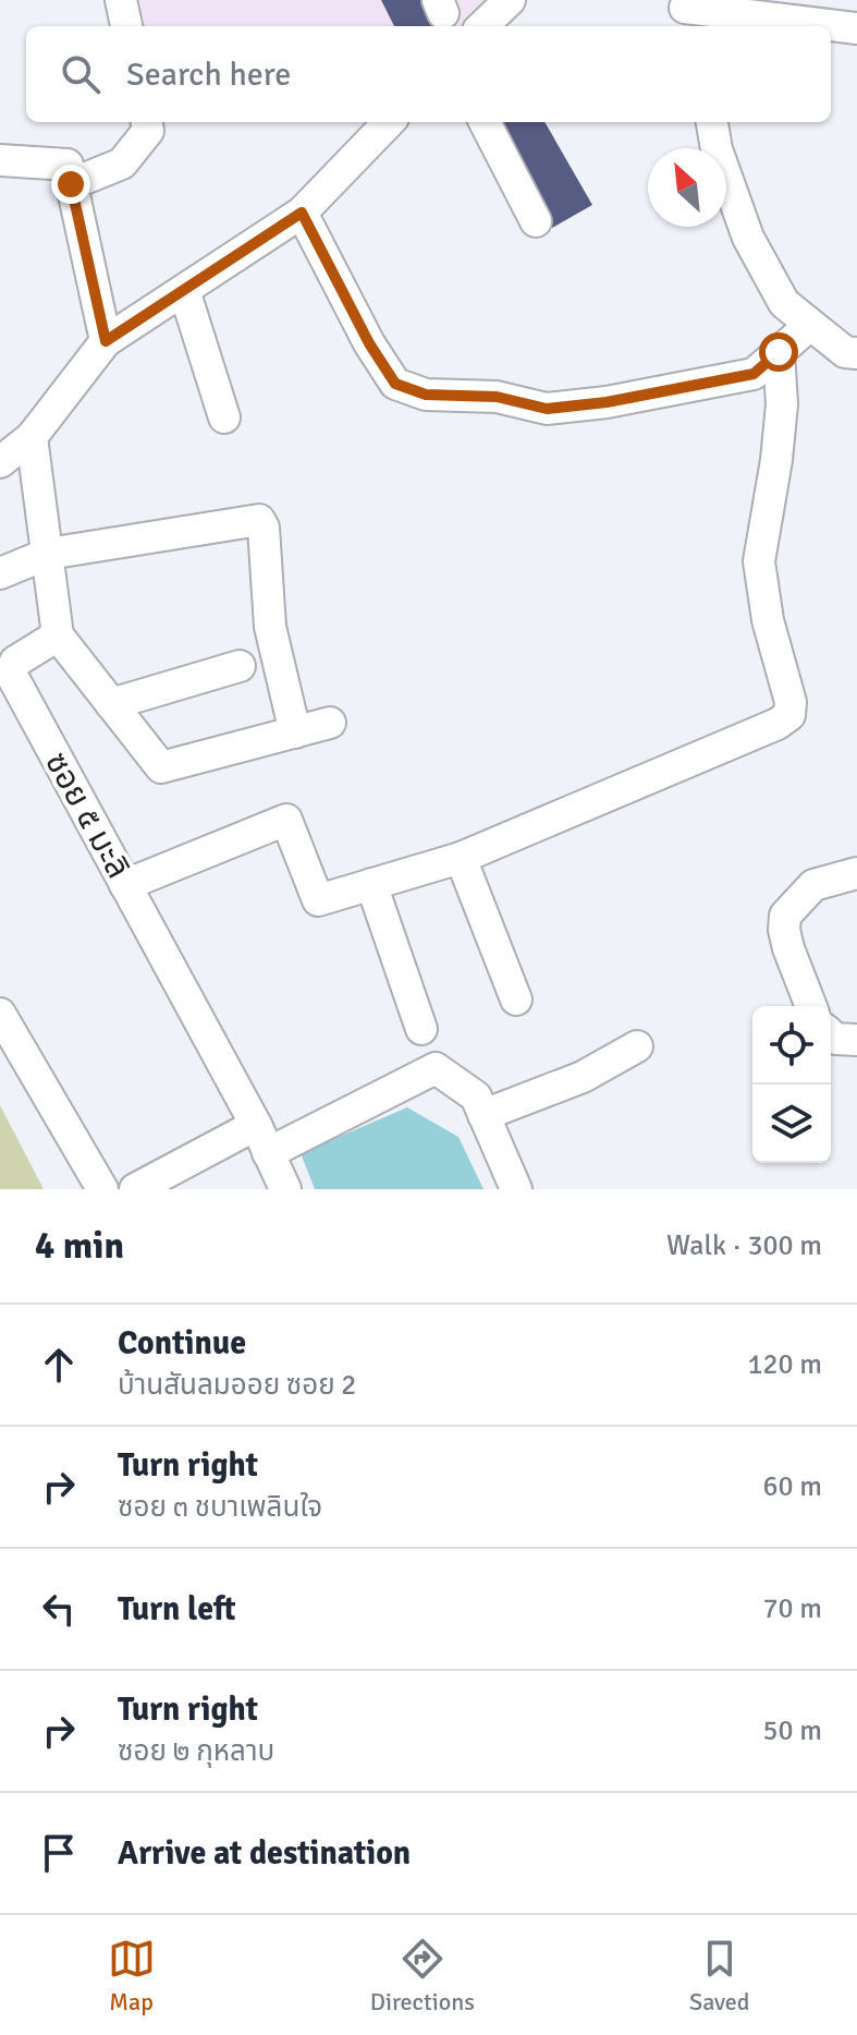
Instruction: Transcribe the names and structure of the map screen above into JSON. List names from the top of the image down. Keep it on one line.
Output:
{"streets":{"street":["ซอย ๕ มะลิ"]},"north":"top left","page":{"search":"Search here","heading":["4 min","Walk · 300 m"],"list":[["Continue","บ้านสันลมออย ซอย 2","120 m"],["Turn right","ซอย ๓ ชบาเพลินใจ","60 m"],["Turn left","70 m"],["Turn right","ซอย ๒ กุหลาบ","50 m"],"Arrive at destination"],"nav":["Map","Directions","Saved"]}}
